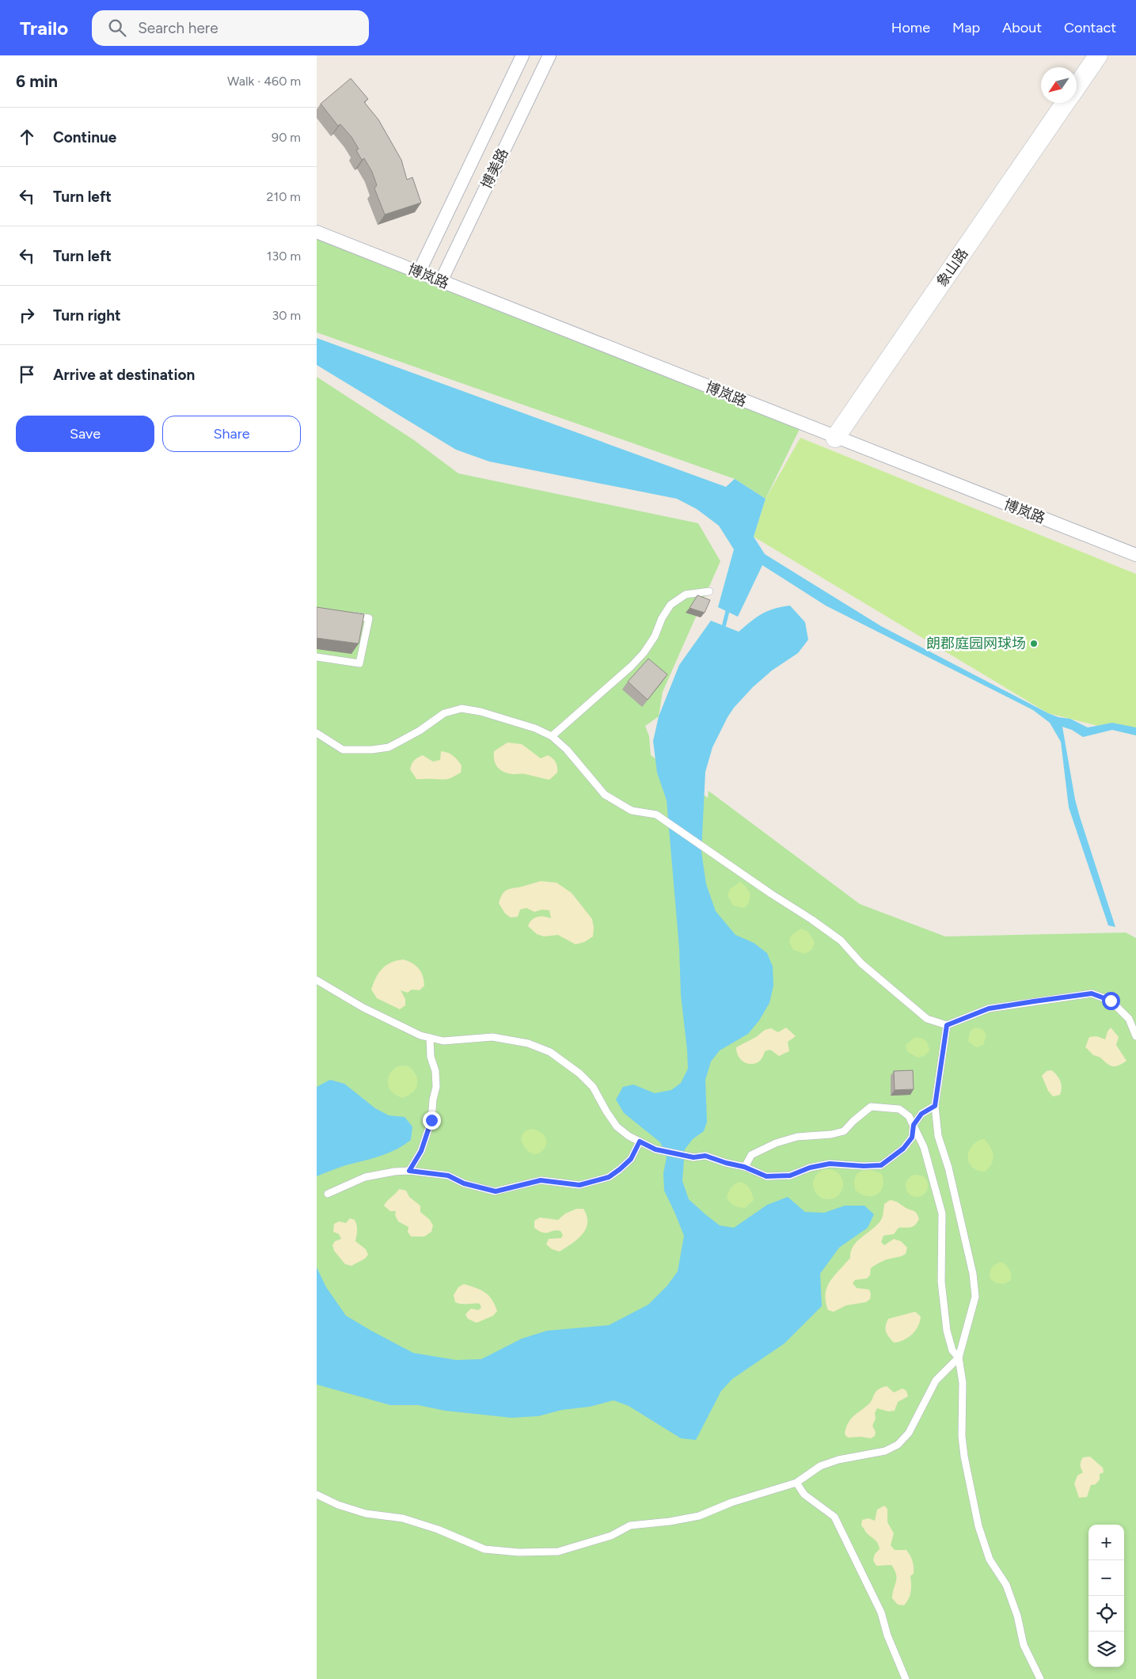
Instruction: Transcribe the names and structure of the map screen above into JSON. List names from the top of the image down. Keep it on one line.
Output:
{"streets":{"main road":["象山路"],"street":["博美路","博岚路"]},"crossings":[["博美路","博岚路"],["象山路","博岚路"]],"places":["朗郡庭园网球场"],"north":"bottom left","page":{"header":"Trailo","search":"Search here","nav":["Home","Map","About","Contact"],"heading":["6 min","Walk · 460 m"],"list":[["Continue","90 m"],["Turn left","210 m"],["Turn left","130 m"],["Turn right","30 m"],"Arrive at destination"],"buttons":["Save","Share"],"map_buttons":["+","−"]}}
